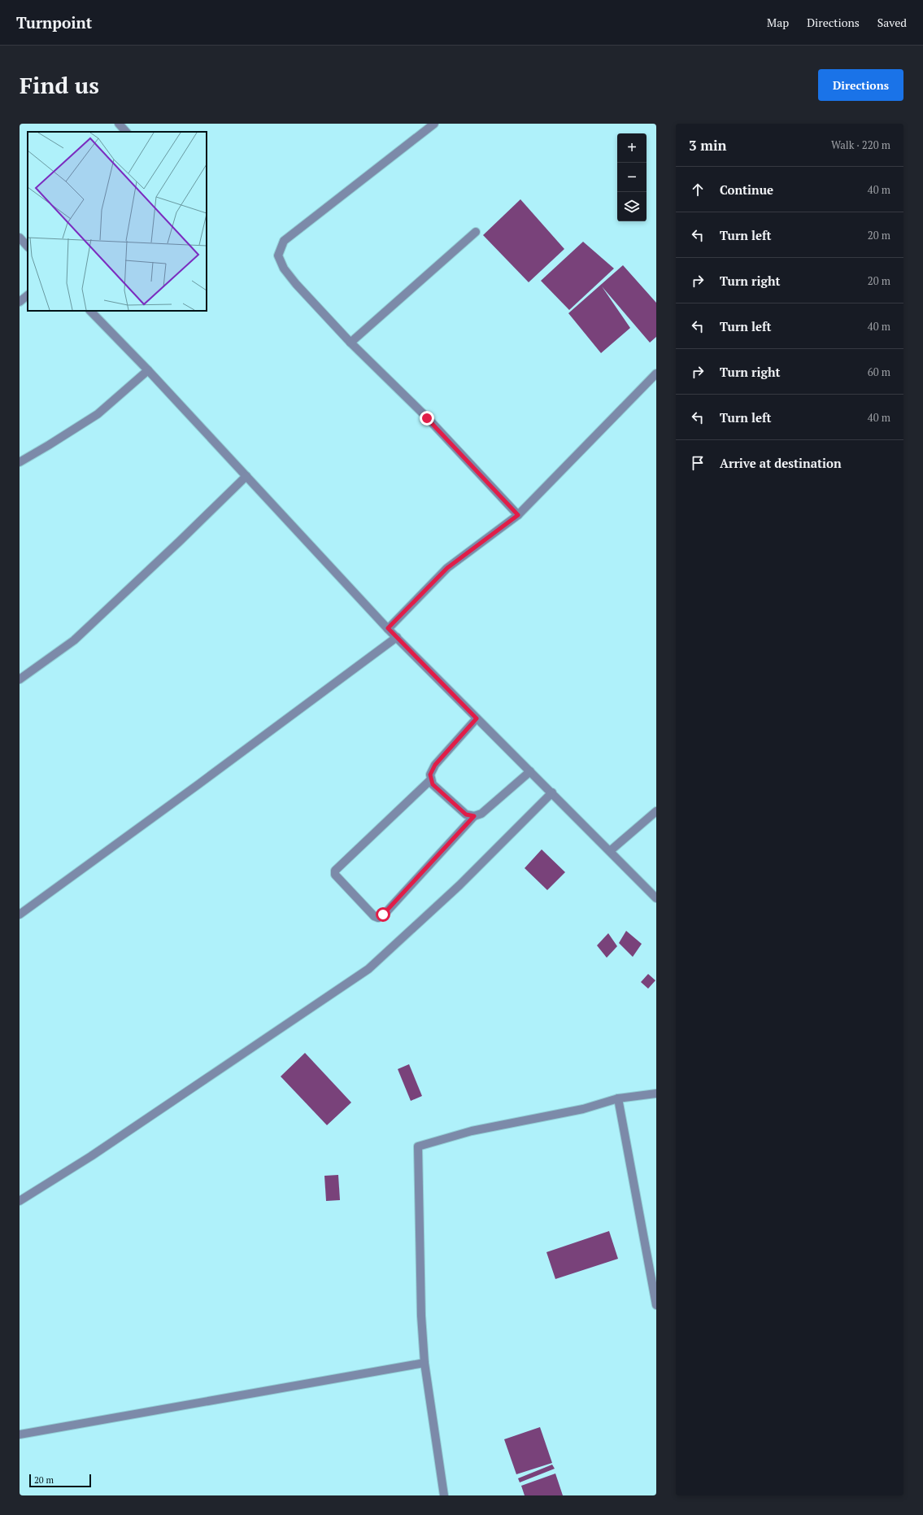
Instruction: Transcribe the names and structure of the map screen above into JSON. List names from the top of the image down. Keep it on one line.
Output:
{"scale_bar":"20 m","page":{"header":"Turnpoint","nav":["Map","Directions","Saved"],"buttons":"Directions","title":"Find us","heading":["3 min","Walk · 220 m"],"map_buttons":["+","−"],"list":[["Continue","40 m"],["Turn left","20 m"],["Turn right","20 m"],["Turn left","40 m"],["Turn right","60 m"],["Turn left","40 m"],"Arrive at destination"],"scale":"20 m"}}
